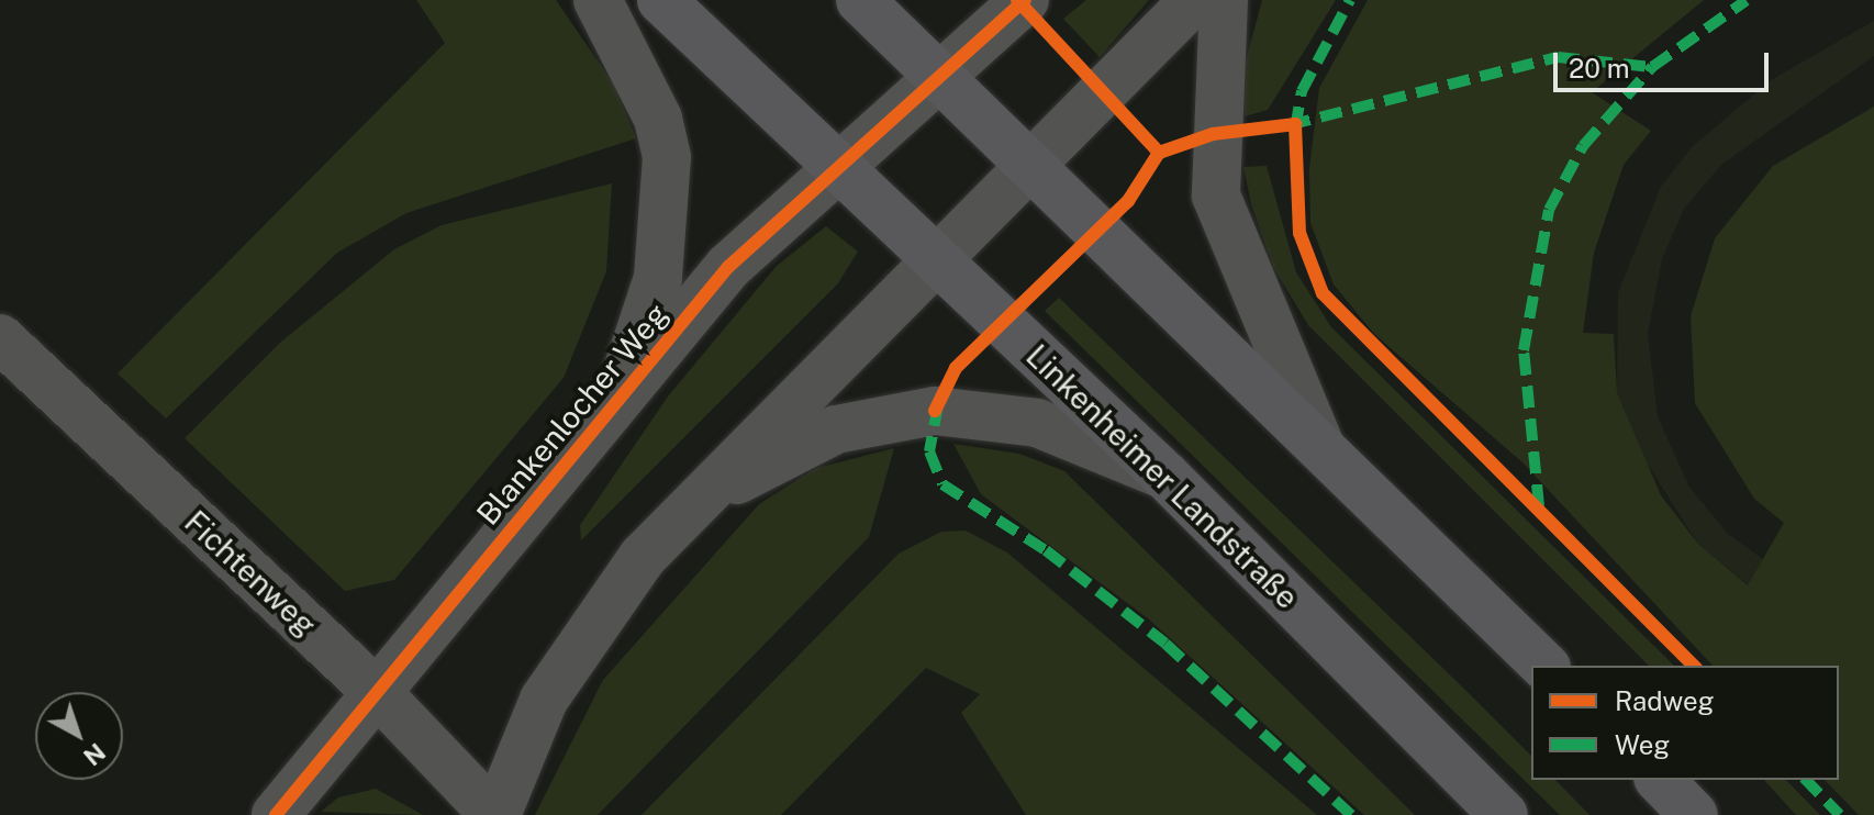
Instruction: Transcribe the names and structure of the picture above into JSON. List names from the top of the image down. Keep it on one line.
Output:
{"streets":{"main road":["Linkenheimer Landstraße"],"street":["Blankenlocher Weg","Fichtenweg"]},"crossings":[["Blankenlocher Weg","Linkenheimer Landstraße"],["Blankenlocher Weg","Fichtenweg"]],"legend":["Radweg","Weg"],"scale_bar":"20 m","north":"bottom right"}
